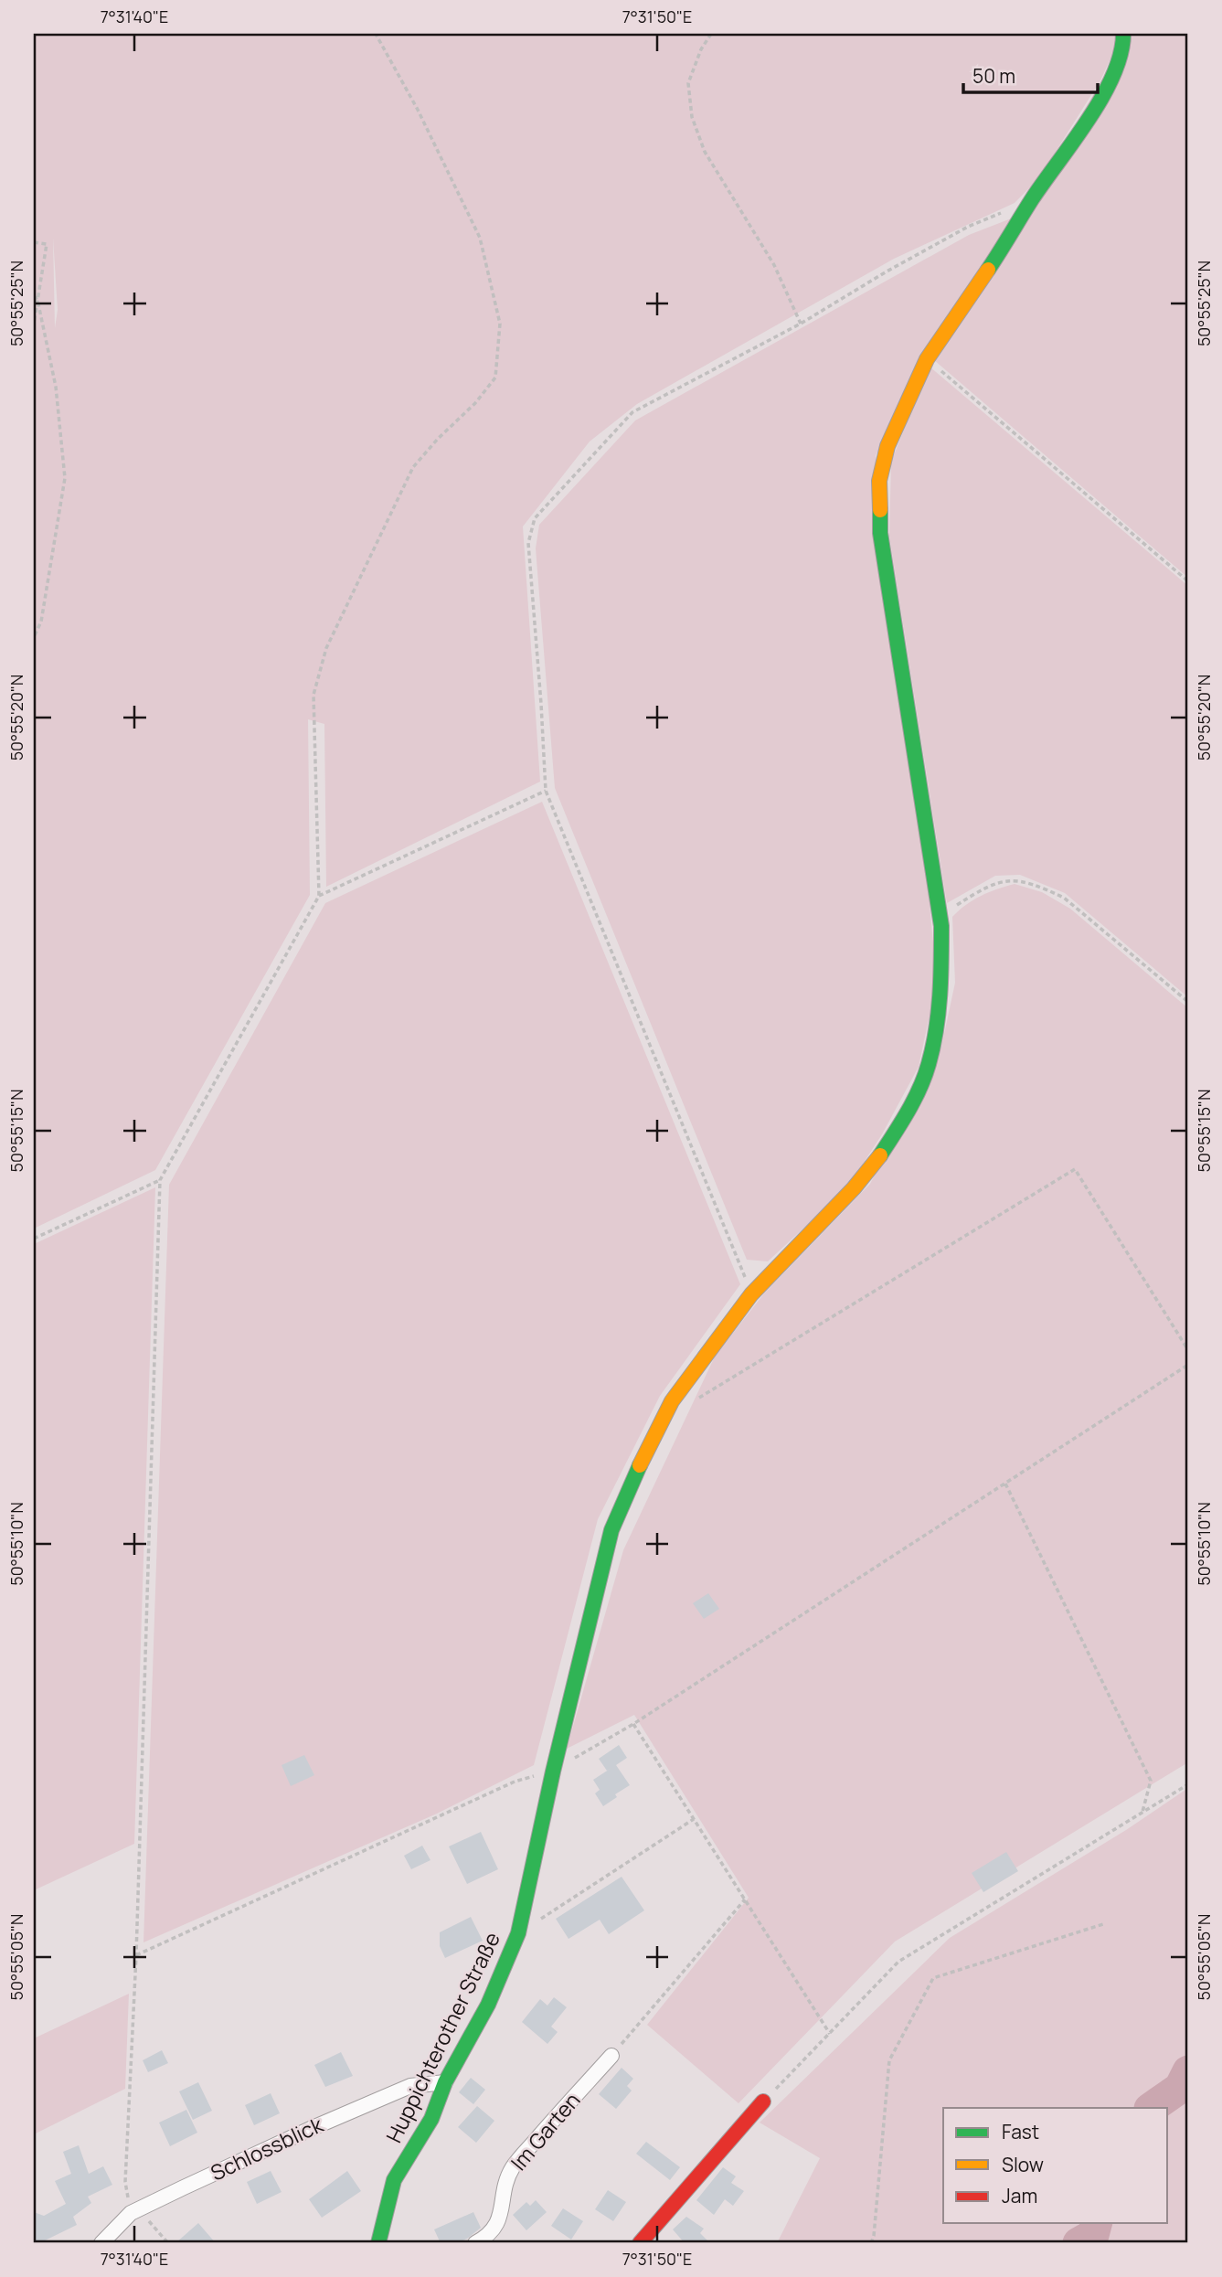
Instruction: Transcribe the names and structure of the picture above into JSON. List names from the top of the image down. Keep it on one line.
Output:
{"streets":{"street":["Huppichterother Straße","Im Garten","Schlossblick"]},"crossings":[["Huppichterother Straße","Schlossblick"]],"legend":["Fast","Slow","Jam"],"scale_bar":"50 m","coordinates":["7°31'40\"E","7°31'50\"E","50°55'25\"N","50°55'20\"N","50°55'15\"N","50°55'10\"N","50°55'05\"N"]}
